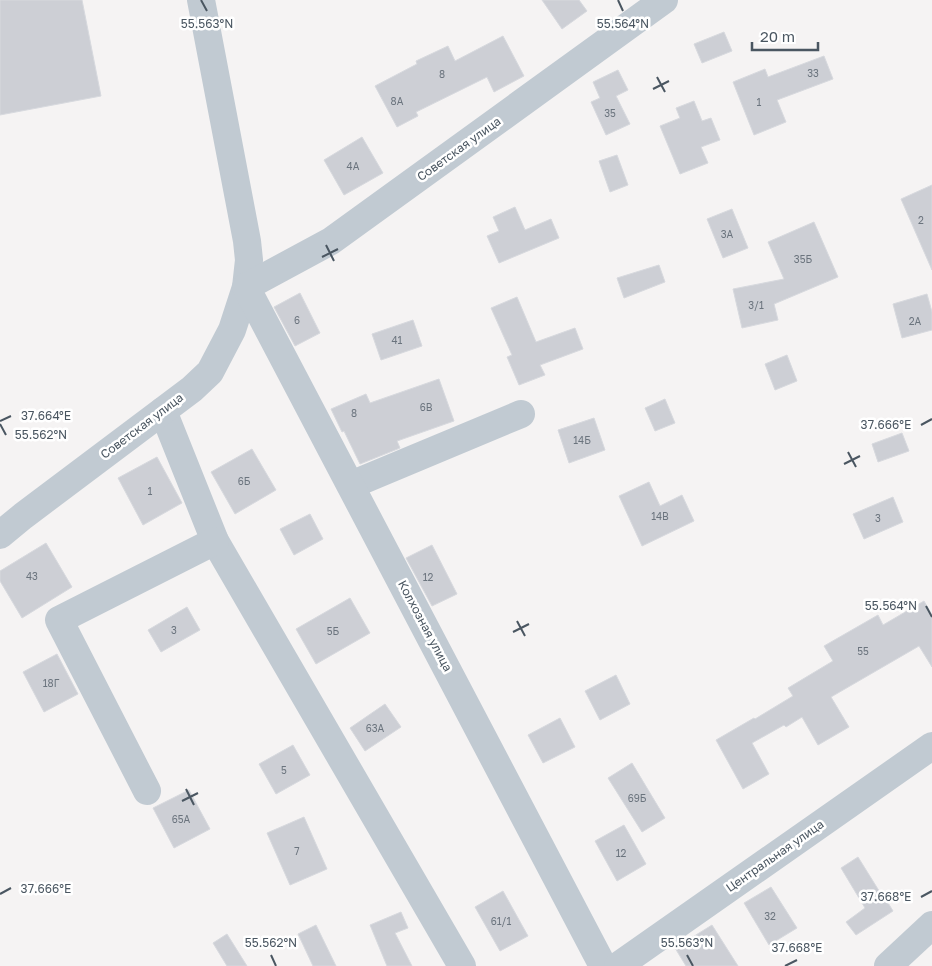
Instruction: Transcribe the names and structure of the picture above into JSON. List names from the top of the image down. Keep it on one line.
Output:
{"streets":{"street":["Советская улица","Колхозная улица","Центральная улица"]},"crossings":[["Советская улица","Колхозная улица"]],"house_numbers":["33","8","8А","1","35","4А","2","3А","35Б","3/1","6","2А","41","6В","8","14Б","6Б","1","14В","3","43","12","3","5Б","55","18Г","63А","5","69Б","65А","7","12","32","61/1"],"scale_bar":"20 m","coordinates":["55.563°N","55.564°N","37.664°E","37.666°E","55.562°N","37.668°E"]}
